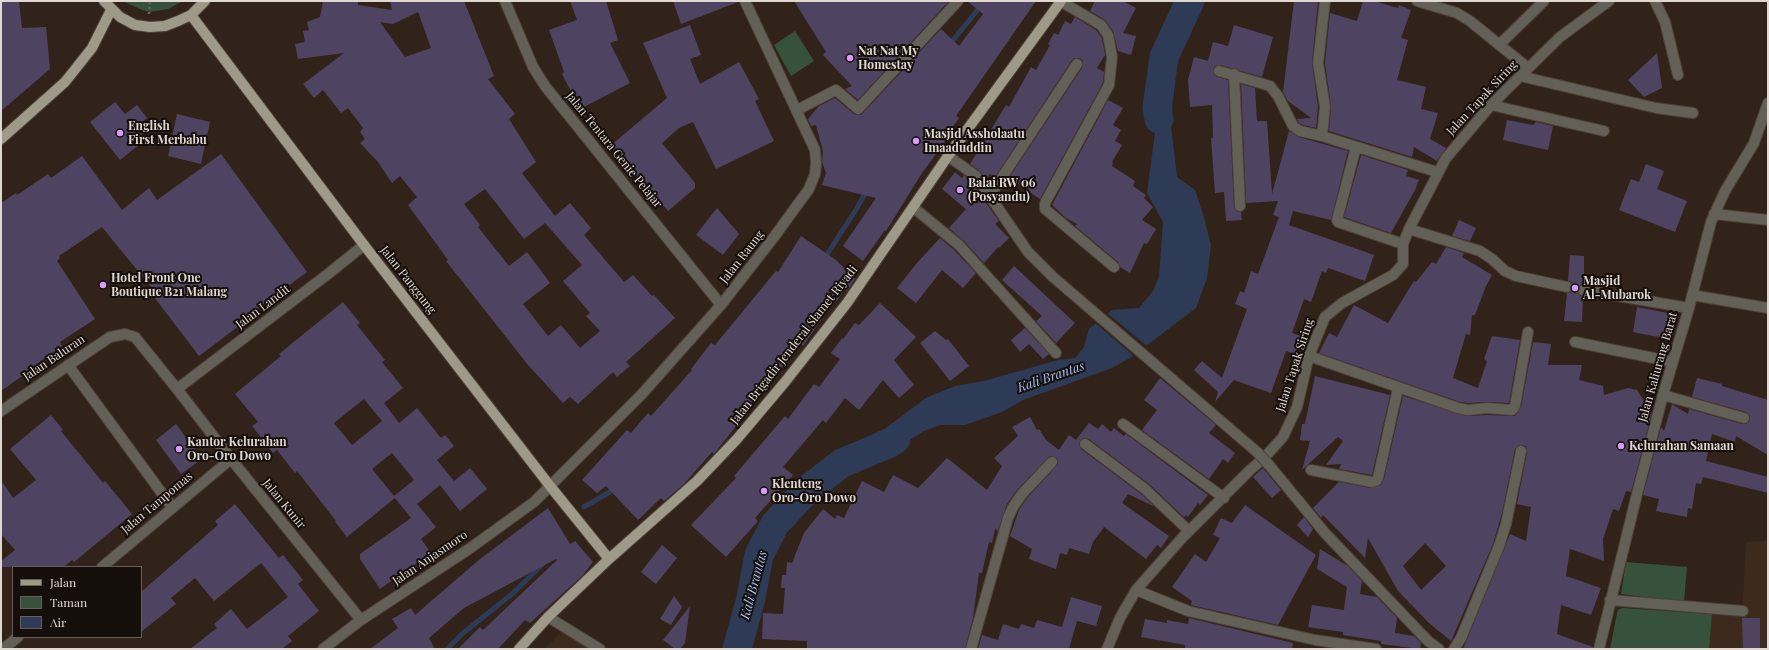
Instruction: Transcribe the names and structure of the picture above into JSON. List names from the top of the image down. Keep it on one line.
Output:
{"streets":{"main road":["Jalan Panggung","Jalan Brigadir Jenderal Slamet Riyadi"],"street":["Jalan Tapak Siring","Jalan Tentara Genie Pelajar","Jalan Raung","Jalan Landit","Jalan Baluran","Jalan Kaliurang Barat","Jalan Tampomas","Jalan Kunir","Jalan Anjasmoro"]},"crossings":[["Jalan Tentara Genie Pelajar","Jalan Raung"],["Jalan Raung","Jalan Panggung"],["Jalan Raung","Jalan Anjasmoro"],["Jalan Panggung","Jalan Landit"],["Jalan Panggung","Jalan Brigadir Jenderal Slamet Riyadi"],["Jalan Panggung","Jalan Anjasmoro"],["Jalan Landit","Jalan Kunir"],["Jalan Baluran","Jalan Kunir"],["Jalan Tampomas","Jalan Kunir"],["Jalan Kunir","Jalan Anjasmoro"]],"water":["Kali Brantas"],"places":["Nat Nat My Homestay","English First Merbabu","Masjid Assholaatu Imaaduddin","Balai RW 06 (Posyandu)","Hotel Front One Boutique B21 Malang","Masjid Al-Mubarok","Kelurahan Samaan","Kantor Kelurahan Oro-Oro Dowo","Klenteng Oro-Oro Dowo"],"legend":["Jalan","Taman","Air"]}
